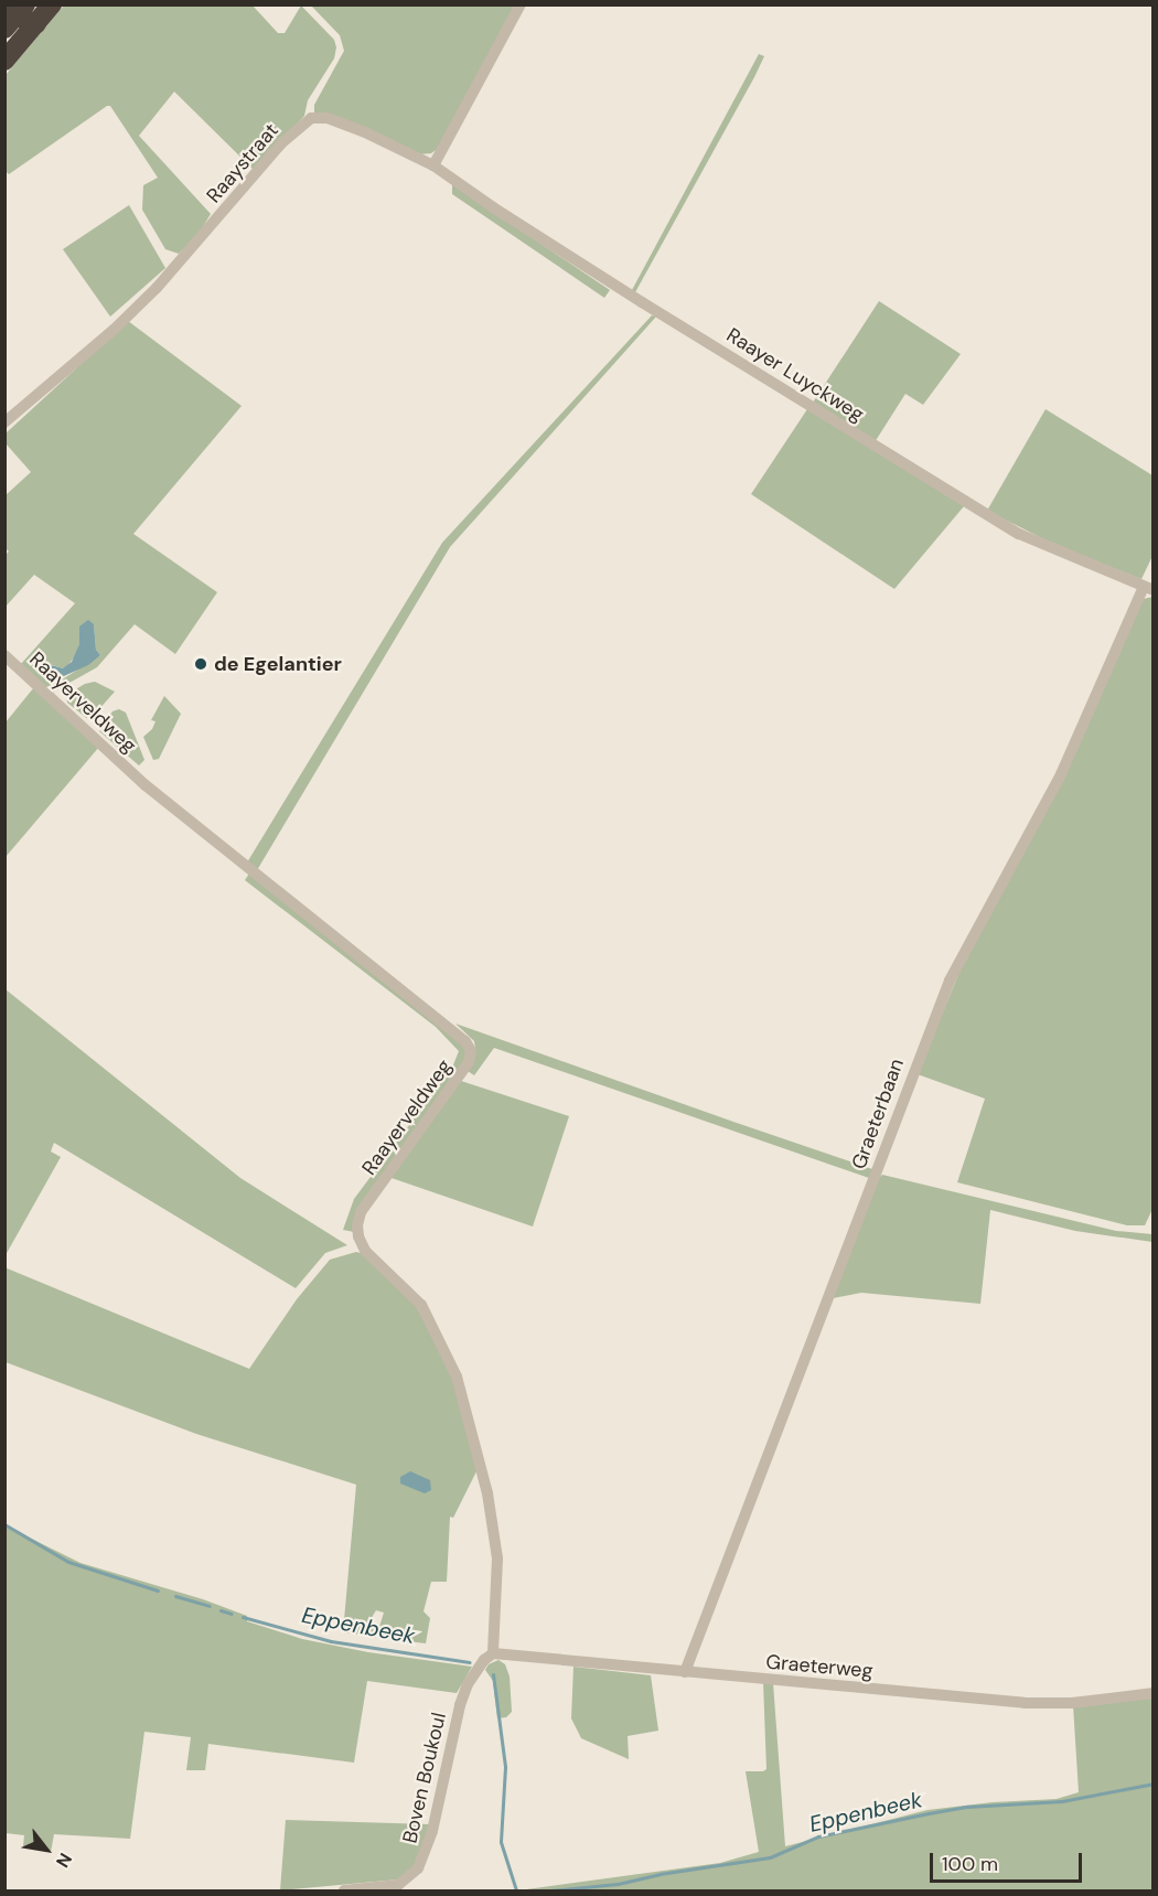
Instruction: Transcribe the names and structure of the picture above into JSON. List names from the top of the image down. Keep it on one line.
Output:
{"streets":{"street":["Raaystraat","Raayer Luyckweg","Raayerveldweg","Graeterbaan","Graeterweg","Boven Boukoul"]},"crossings":[["Raaystraat","Raayer Luyckweg"],["Raayer Luyckweg","Graeterbaan"],["Raayerveldweg","Graeterweg"],["Raayerveldweg","Boven Boukoul"],["Graeterbaan","Graeterweg"],["Graeterweg","Boven Boukoul"]],"water":["Eppenbeek"],"places":["de Egelantier"],"scale_bar":"100 m","north":"bottom right"}
